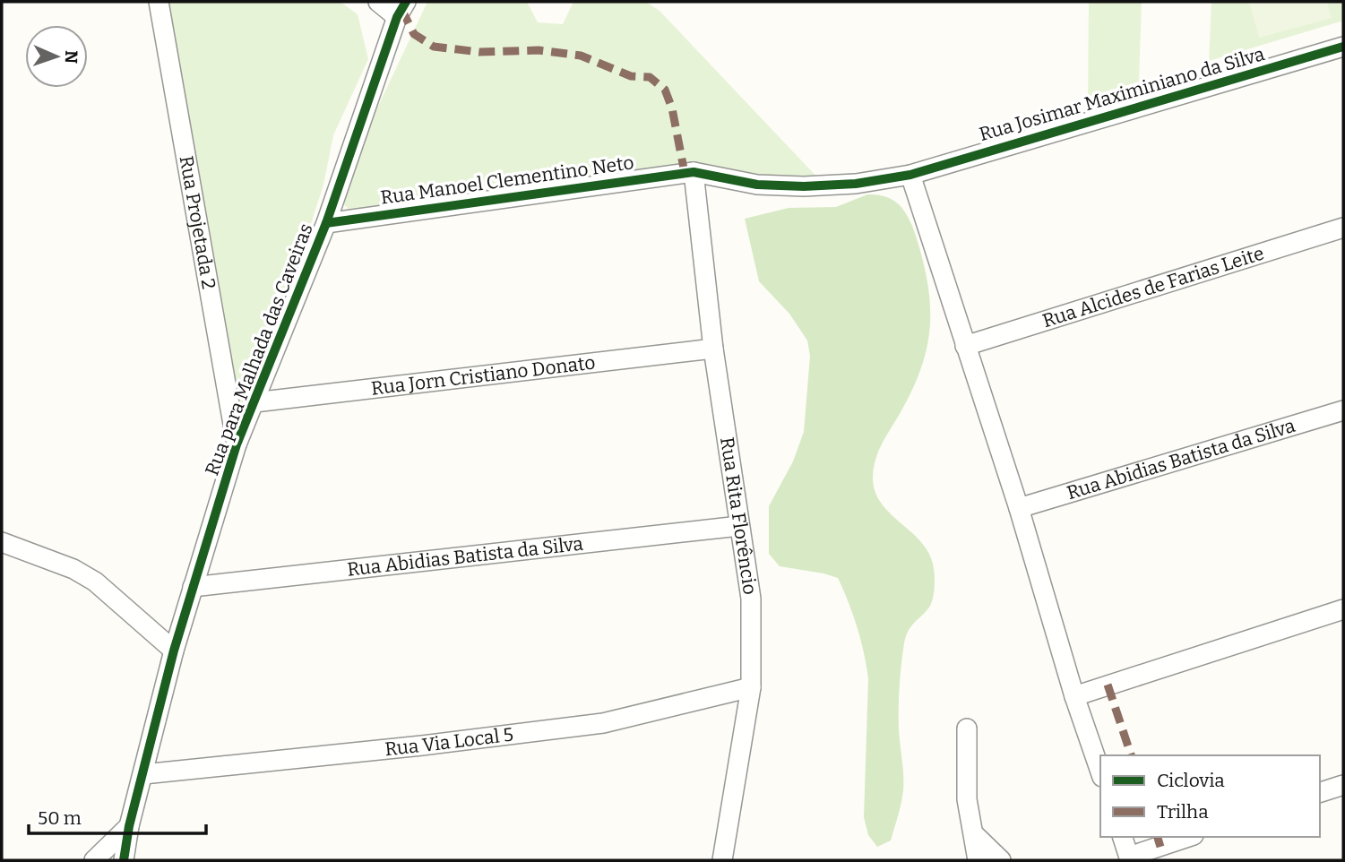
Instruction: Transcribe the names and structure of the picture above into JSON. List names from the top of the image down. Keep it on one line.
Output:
{"streets":{"street":["Rua Josimar Maximiniano da Silva","Rua Manoel Clementino Neto","Rua Projetada 2","Rua Alcides de Farias Leite","Rua para Malhada das Caveiras","Rua Jorn Cristiano Donato","Rua Abidias Batista da Silva","Rua Rita Florêncio","Rua Via Local 5"]},"crossings":[["Rua Josimar Maximiniano da Silva","Rua Manoel Clementino Neto"],["Rua Josimar Maximiniano da Silva","Rua Rita Florêncio"],["Rua Manoel Clementino Neto","Rua para Malhada das Caveiras"],["Rua Manoel Clementino Neto","Rua Rita Florêncio"],["Rua Projetada 2","Rua para Malhada das Caveiras"],["Rua para Malhada das Caveiras","Rua Jorn Cristiano Donato"],["Rua para Malhada das Caveiras","Rua Abidias Batista da Silva"],["Rua para Malhada das Caveiras","Rua Via Local 5"],["Rua Jorn Cristiano Donato","Rua Rita Florêncio"],["Rua Abidias Batista da Silva","Rua Rita Florêncio"],["Rua Rita Florêncio","Rua Via Local 5"]],"legend":["Ciclovia","Trilha"],"scale_bar":"50 m","north":"right"}
